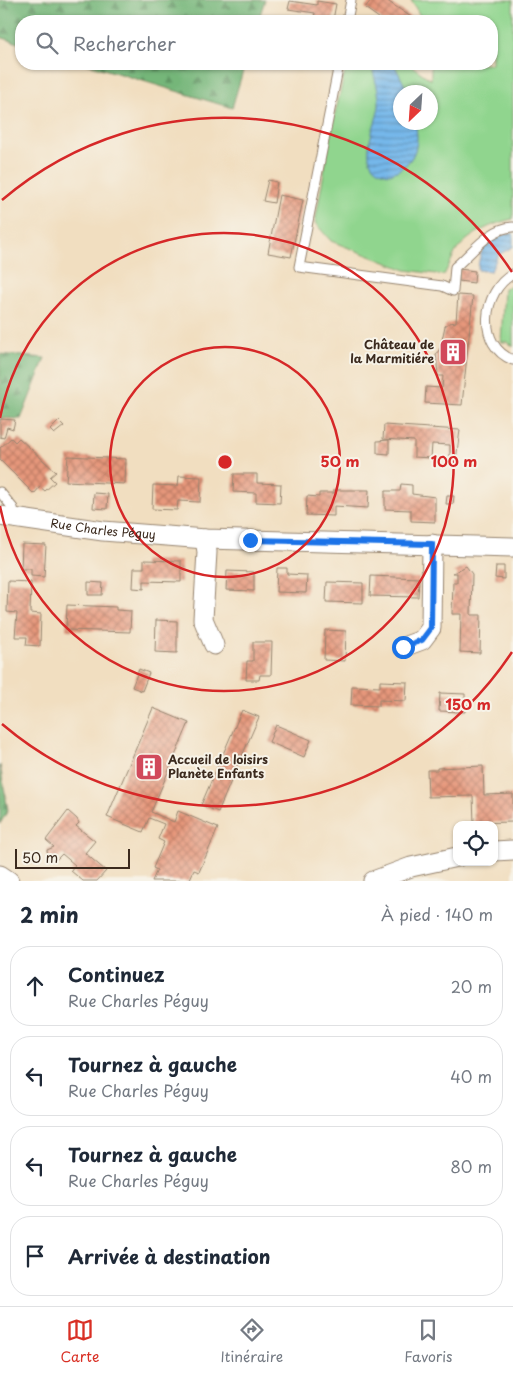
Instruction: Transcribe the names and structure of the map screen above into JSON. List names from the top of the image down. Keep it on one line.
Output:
{"streets":{"street":["Rue Charles Péguy"]},"places":{"building":["Château de la Marmitiére","Accueil de loisirs Planète Enfants"]},"scale_bar":"50 m","north":"bottom left","page":{"search":"Rechercher","scale":"50 m","heading":["2 min","À pied · 140 m"],"list":[["Continuez","Rue Charles Péguy","20 m"],["Tournez à gauche","Rue Charles Péguy","40 m"],["Tournez à gauche","Rue Charles Péguy","80 m"],"Arrivée à destination"],"nav":["Carte","Itinéraire","Favoris"]},"rings":["50 m","100 m","150 m"]}
